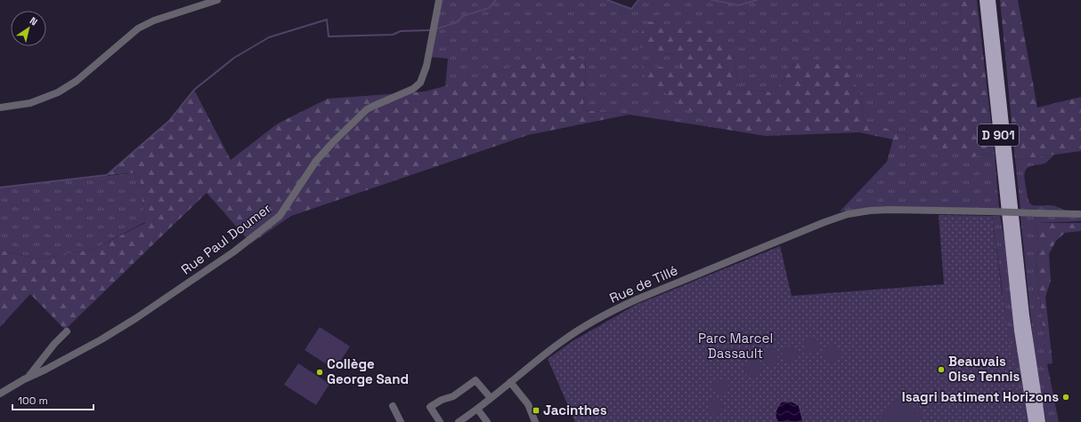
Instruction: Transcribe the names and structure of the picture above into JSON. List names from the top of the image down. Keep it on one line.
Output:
{"streets":{"main road":["D 901"],"street":["Rue Paul Doumer","Rue de Tillé"]},"parks":["Parc Marcel Dassault"],"places":{"other":["Beauvais Oise Tennis","Collège George Sand","Isagri batiment Horizons"],"transit":["Jacinthes"]},"scale_bar":"100 m","north":"top right"}
